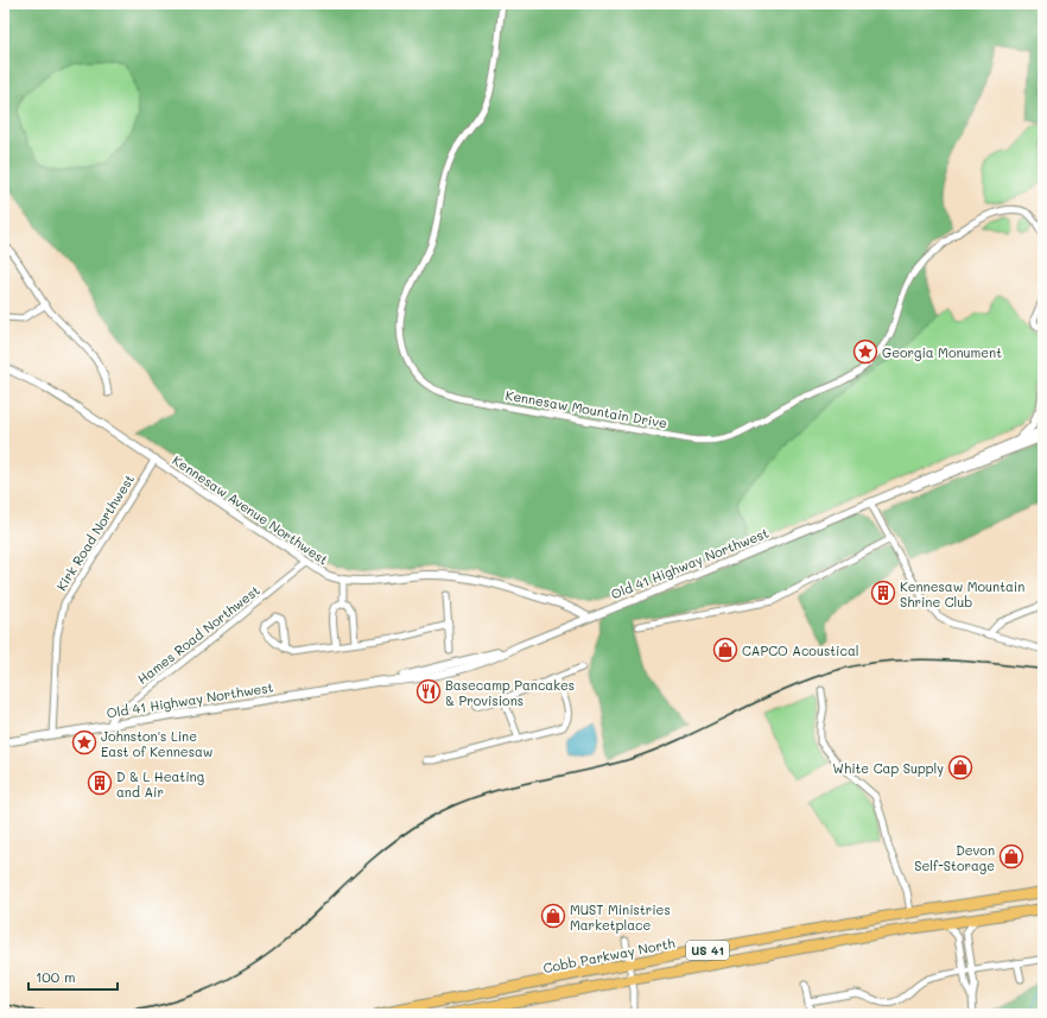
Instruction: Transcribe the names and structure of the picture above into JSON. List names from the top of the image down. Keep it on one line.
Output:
{"streets":{"main road":["US 41","Cobb Parkway North"],"street":["Kennesaw Mountain Drive","Kennesaw Avenue Northwest","Kirk Road Northwest","Old 41 Highway Northwest","Hames Road Northwest"]},"crossings":[["Kennesaw Avenue Northwest","Kirk Road Northwest"],["Kennesaw Avenue Northwest","Old 41 Highway Northwest"],["Kennesaw Avenue Northwest","Hames Road Northwest"],["Kirk Road Northwest","Old 41 Highway Northwest"],["Old 41 Highway Northwest","Hames Road Northwest"]],"places":{"place":["Georgia Monument","Johnston's Line East of Kennesaw"],"building":["Kennesaw Mountain Shrine Club","D & L Heating and Air"],"shop":["CAPCO Acoustical","White Cap Supply","Devon Self-Storage","MUST Ministries Marketplace"],"restaurant":["Basecamp Pancakes & Provisions"]},"scale_bar":"100 m"}
